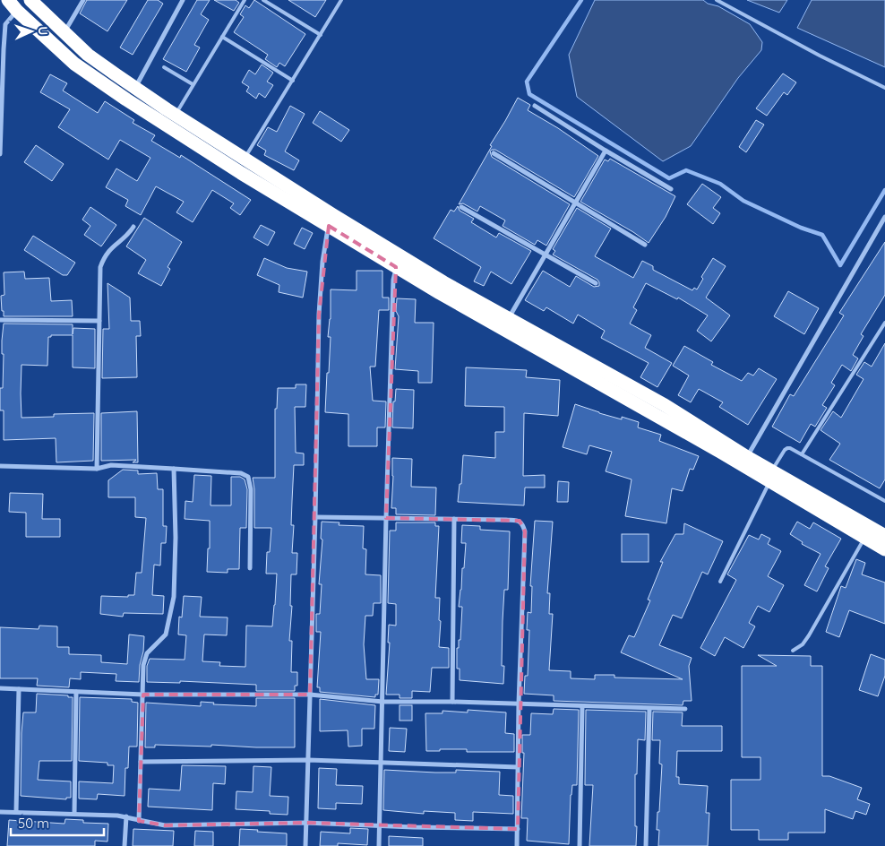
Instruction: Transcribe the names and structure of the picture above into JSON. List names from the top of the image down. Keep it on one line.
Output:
{"scale_bar":"50 m","north":"right"}
